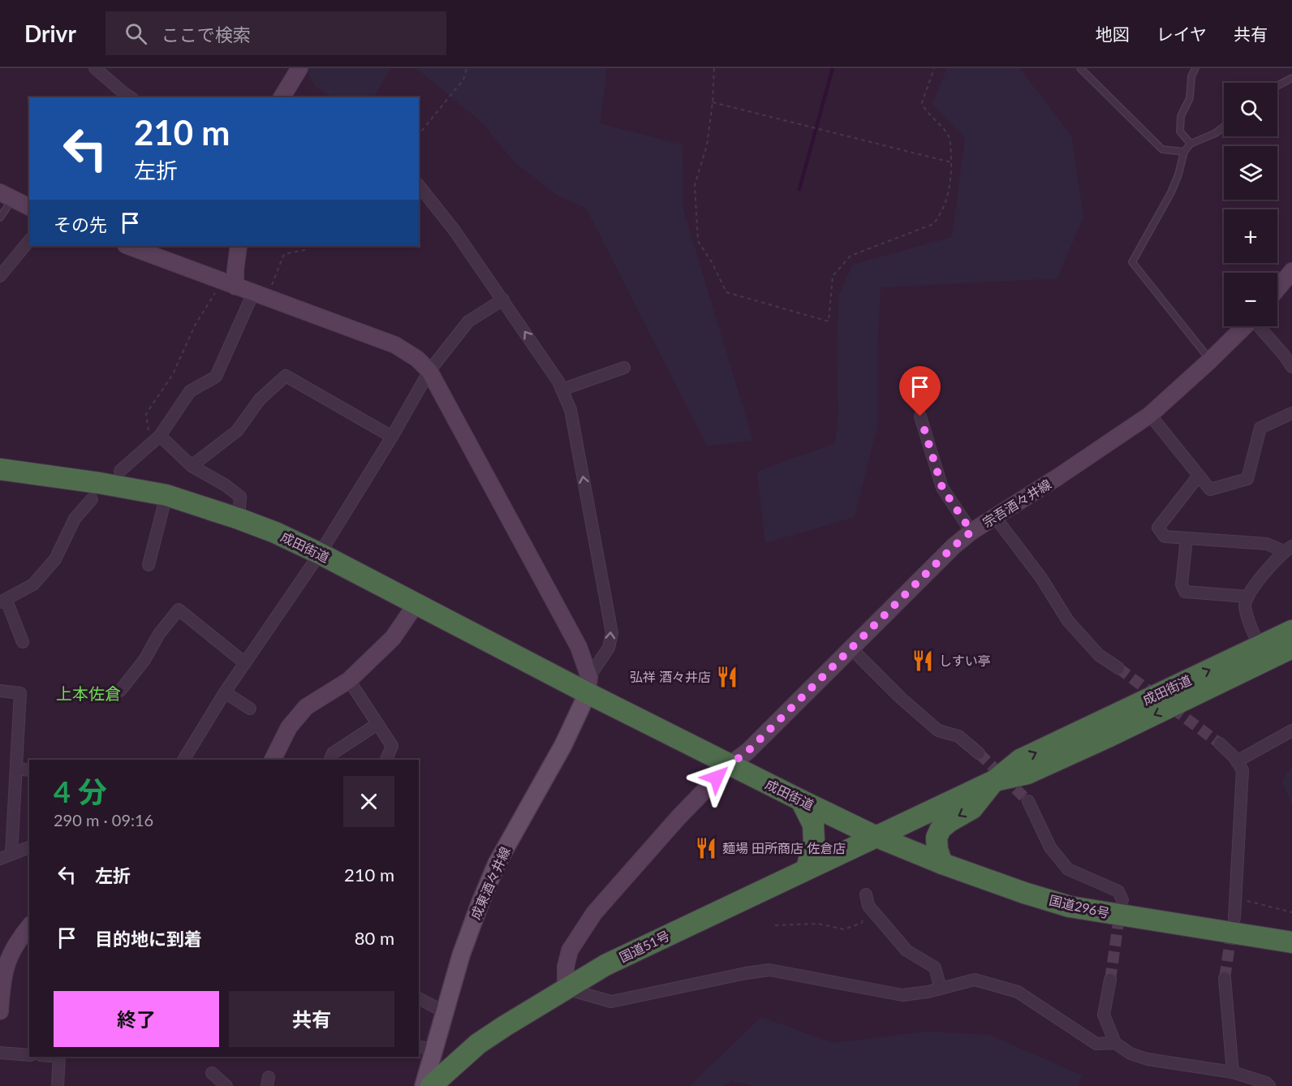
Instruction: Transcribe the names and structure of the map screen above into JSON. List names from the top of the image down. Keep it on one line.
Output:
{"streets":{"highway":["成田街道","国道296号","国道51号"],"main road":["成東酒々井線"],"street":["宗吾酒々井線"]},"crossings":[["宗吾酒々井線","成田街道"],["宗吾酒々井線","国道51号"],["成田街道","成東酒々井線"],["成田街道","国道296号"],["成田街道","国道51号"],["国道296号","国道51号"]],"districts":["上本佐倉"],"places":{"restaurant":["しすい亭","弘祥 酒々井店","麺場 田所商店 佐倉店"]},"page":{"header":"Drivr","search":"ここで検索","nav":["地図","レイヤ","共有"],"map_buttons":["+","−"],"turn":["210 m","左折"],"then":"その先","heading":["4 分","290 m · 09:16"],"list":[{"name":"左折","value":"210 m"},{"name":"目的地に到着","value":"80 m"}],"buttons":["終了","共有"]}}
